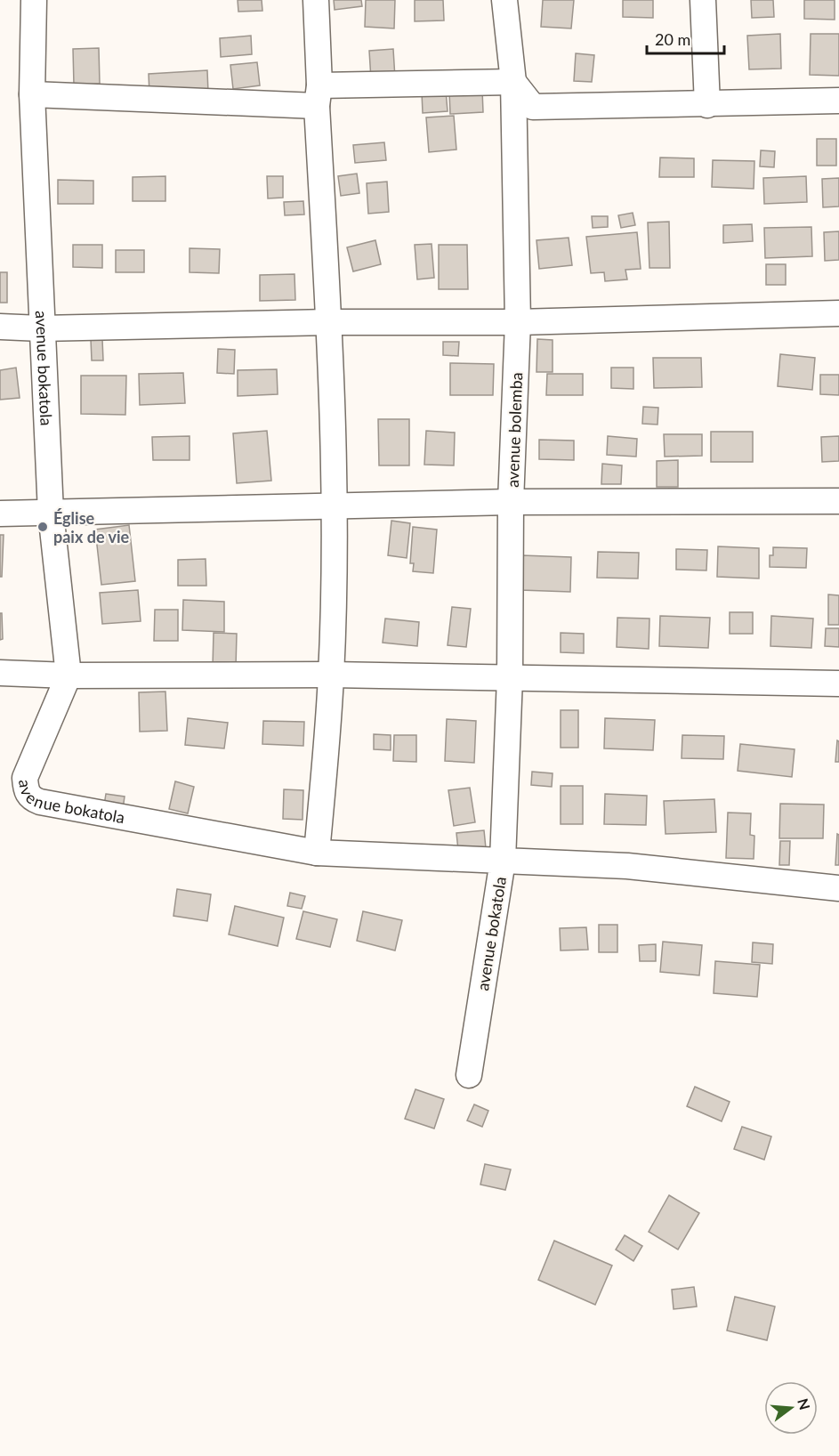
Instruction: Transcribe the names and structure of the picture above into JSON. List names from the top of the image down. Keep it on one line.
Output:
{"streets":{"street":["avenue bokatola","avenue bolemba"]},"crossings":[["avenue bokatola","avenue bolemba"]],"places":["Église paix de vie"],"scale_bar":"20 m","north":"right"}
